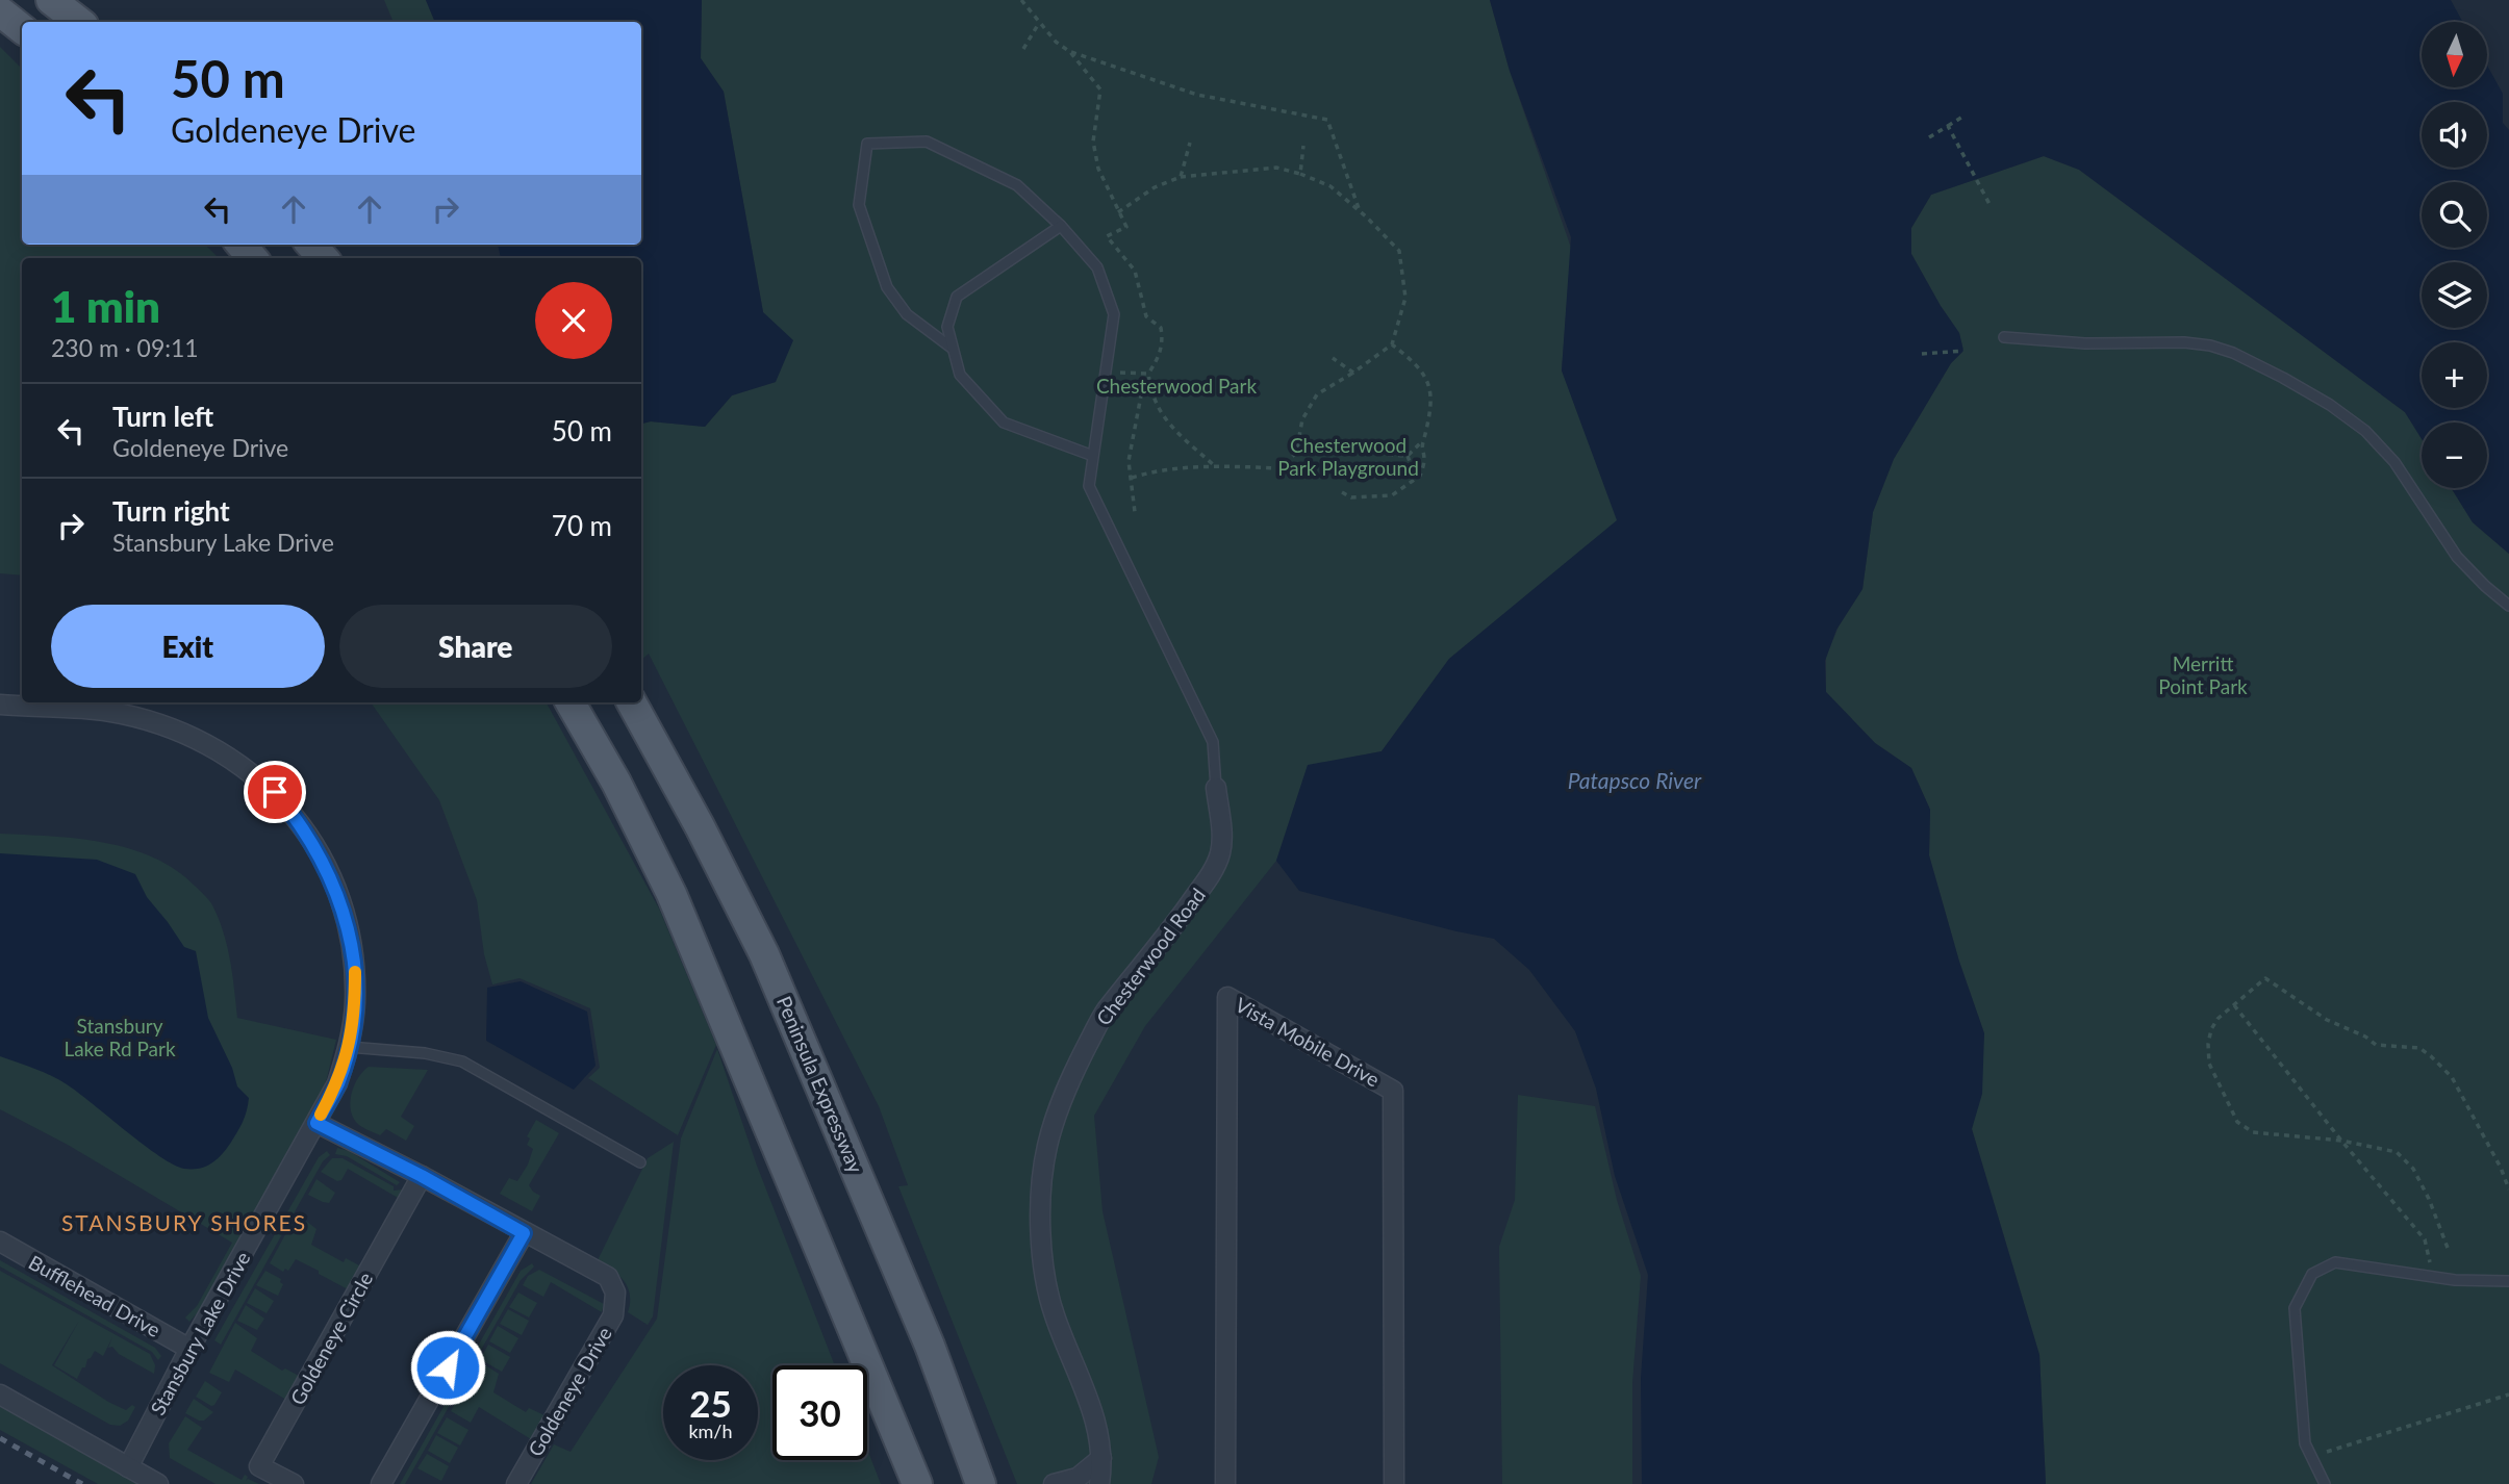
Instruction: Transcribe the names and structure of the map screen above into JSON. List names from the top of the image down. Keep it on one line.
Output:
{"streets":{"main road":["Peninsula Expressway"],"street":["Chesterwood Road","Vista Mobile Drive","Bufflehead Drive","Stansbury Lake Drive","Goldeneye Circle","Goldeneye Drive"]},"crossings":[["Bufflehead Drive","Stansbury Lake Drive"],["Stansbury Lake Drive","Goldeneye Drive"],["Goldeneye Circle","Goldeneye Drive"]],"districts":["STANSBURY SHORES"],"water":["Patapsco River"],"parks":["Chesterwood Park","Chesterwood Park Playground","Merritt Point Park","Stansbury Lake Rd Park"],"north":"bottom","page":{"map_buttons":["+","−"],"turn":["50 m","Goldeneye Drive"],"heading":["1 min","230 m · 09:11"],"list":[{"name":"Turn left","note":"Goldeneye Drive","value":"50 m"},{"name":"Turn right","note":"Stansbury Lake Drive","value":"70 m"}],"buttons":["Exit","Share"],"speed":"25 km/h","limit":"30"}}
